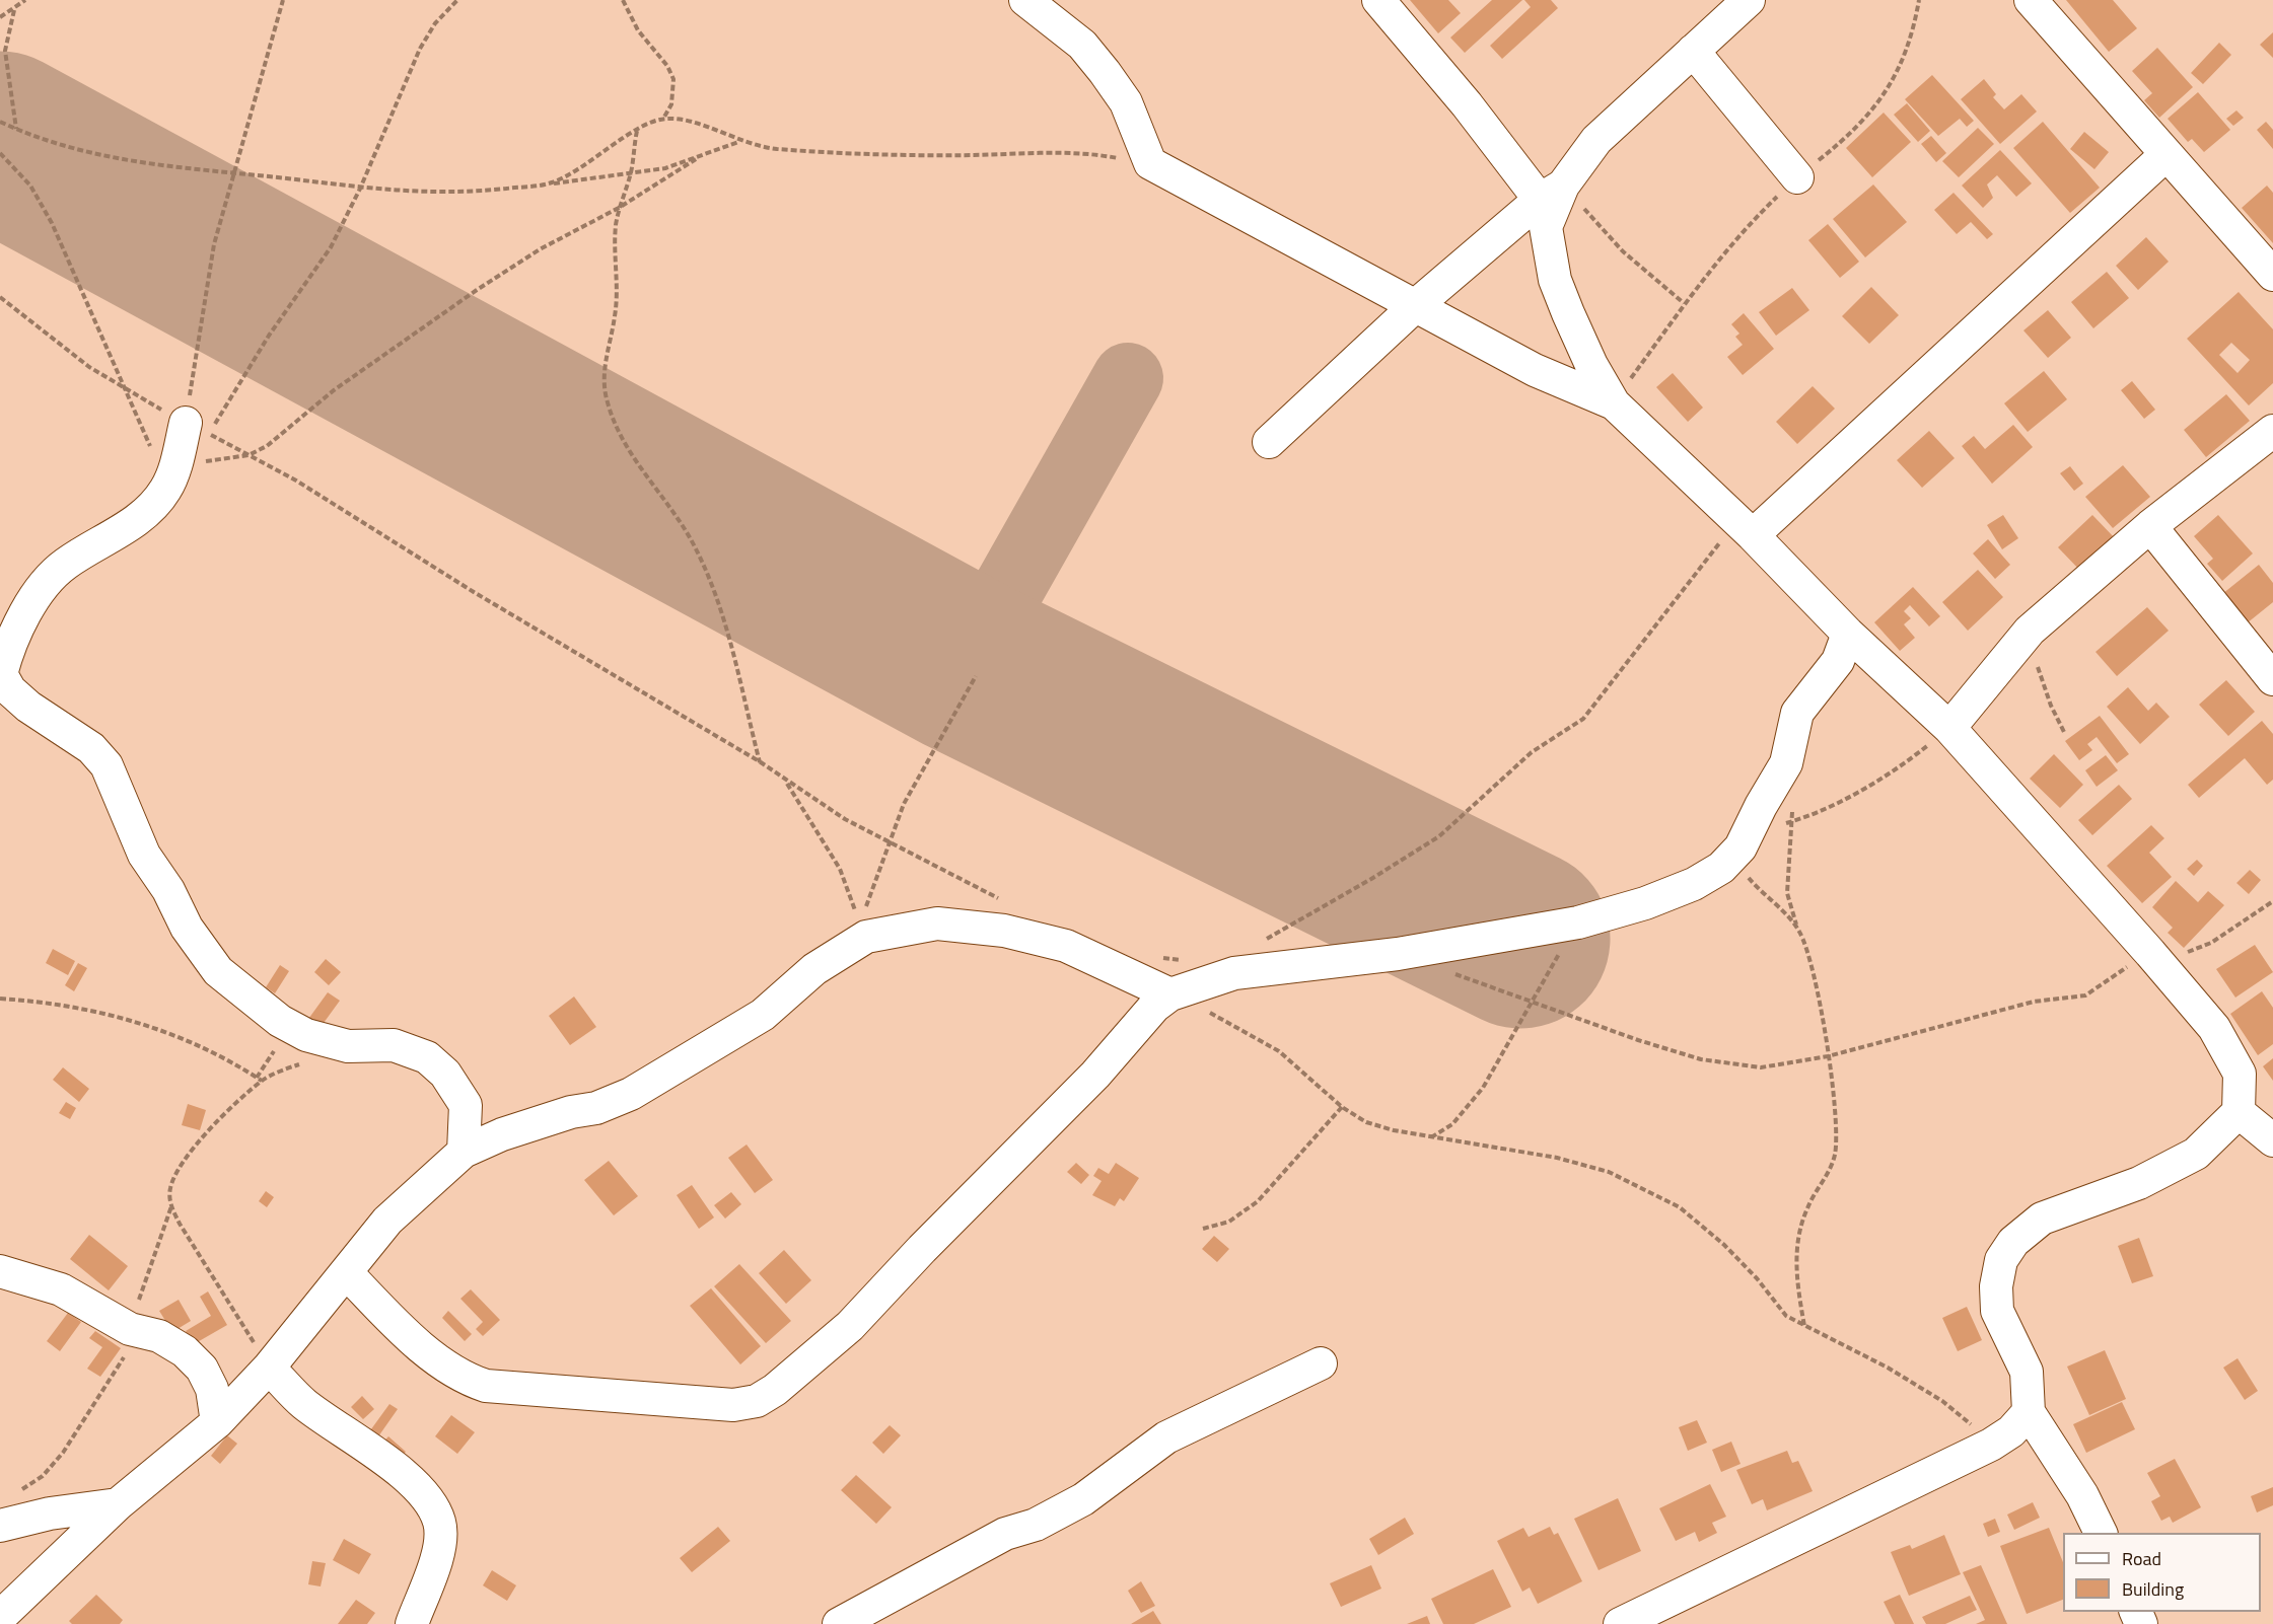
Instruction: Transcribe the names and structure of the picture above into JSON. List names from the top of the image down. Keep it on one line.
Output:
{"legend":["Road","Building"]}
